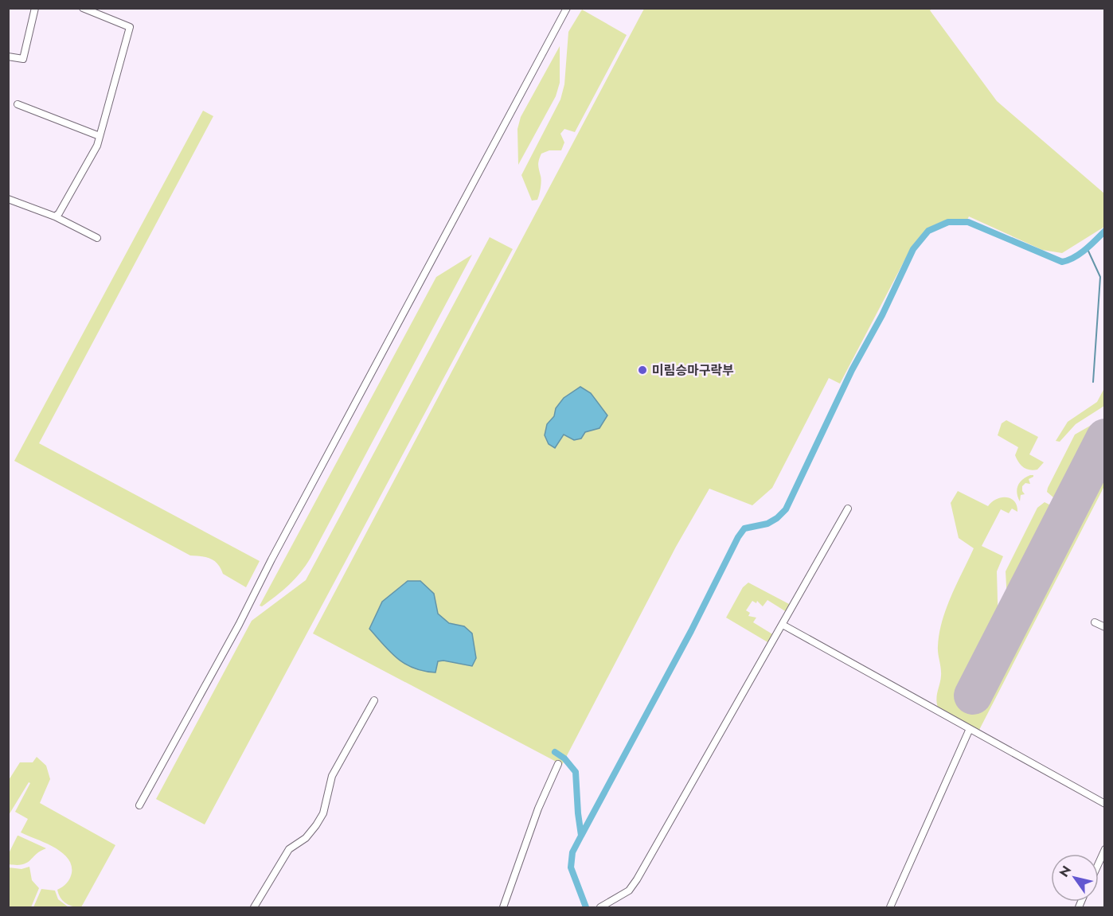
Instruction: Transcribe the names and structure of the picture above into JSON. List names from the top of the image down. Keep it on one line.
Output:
{"places":["미림승마구락부"],"north":"top left"}
